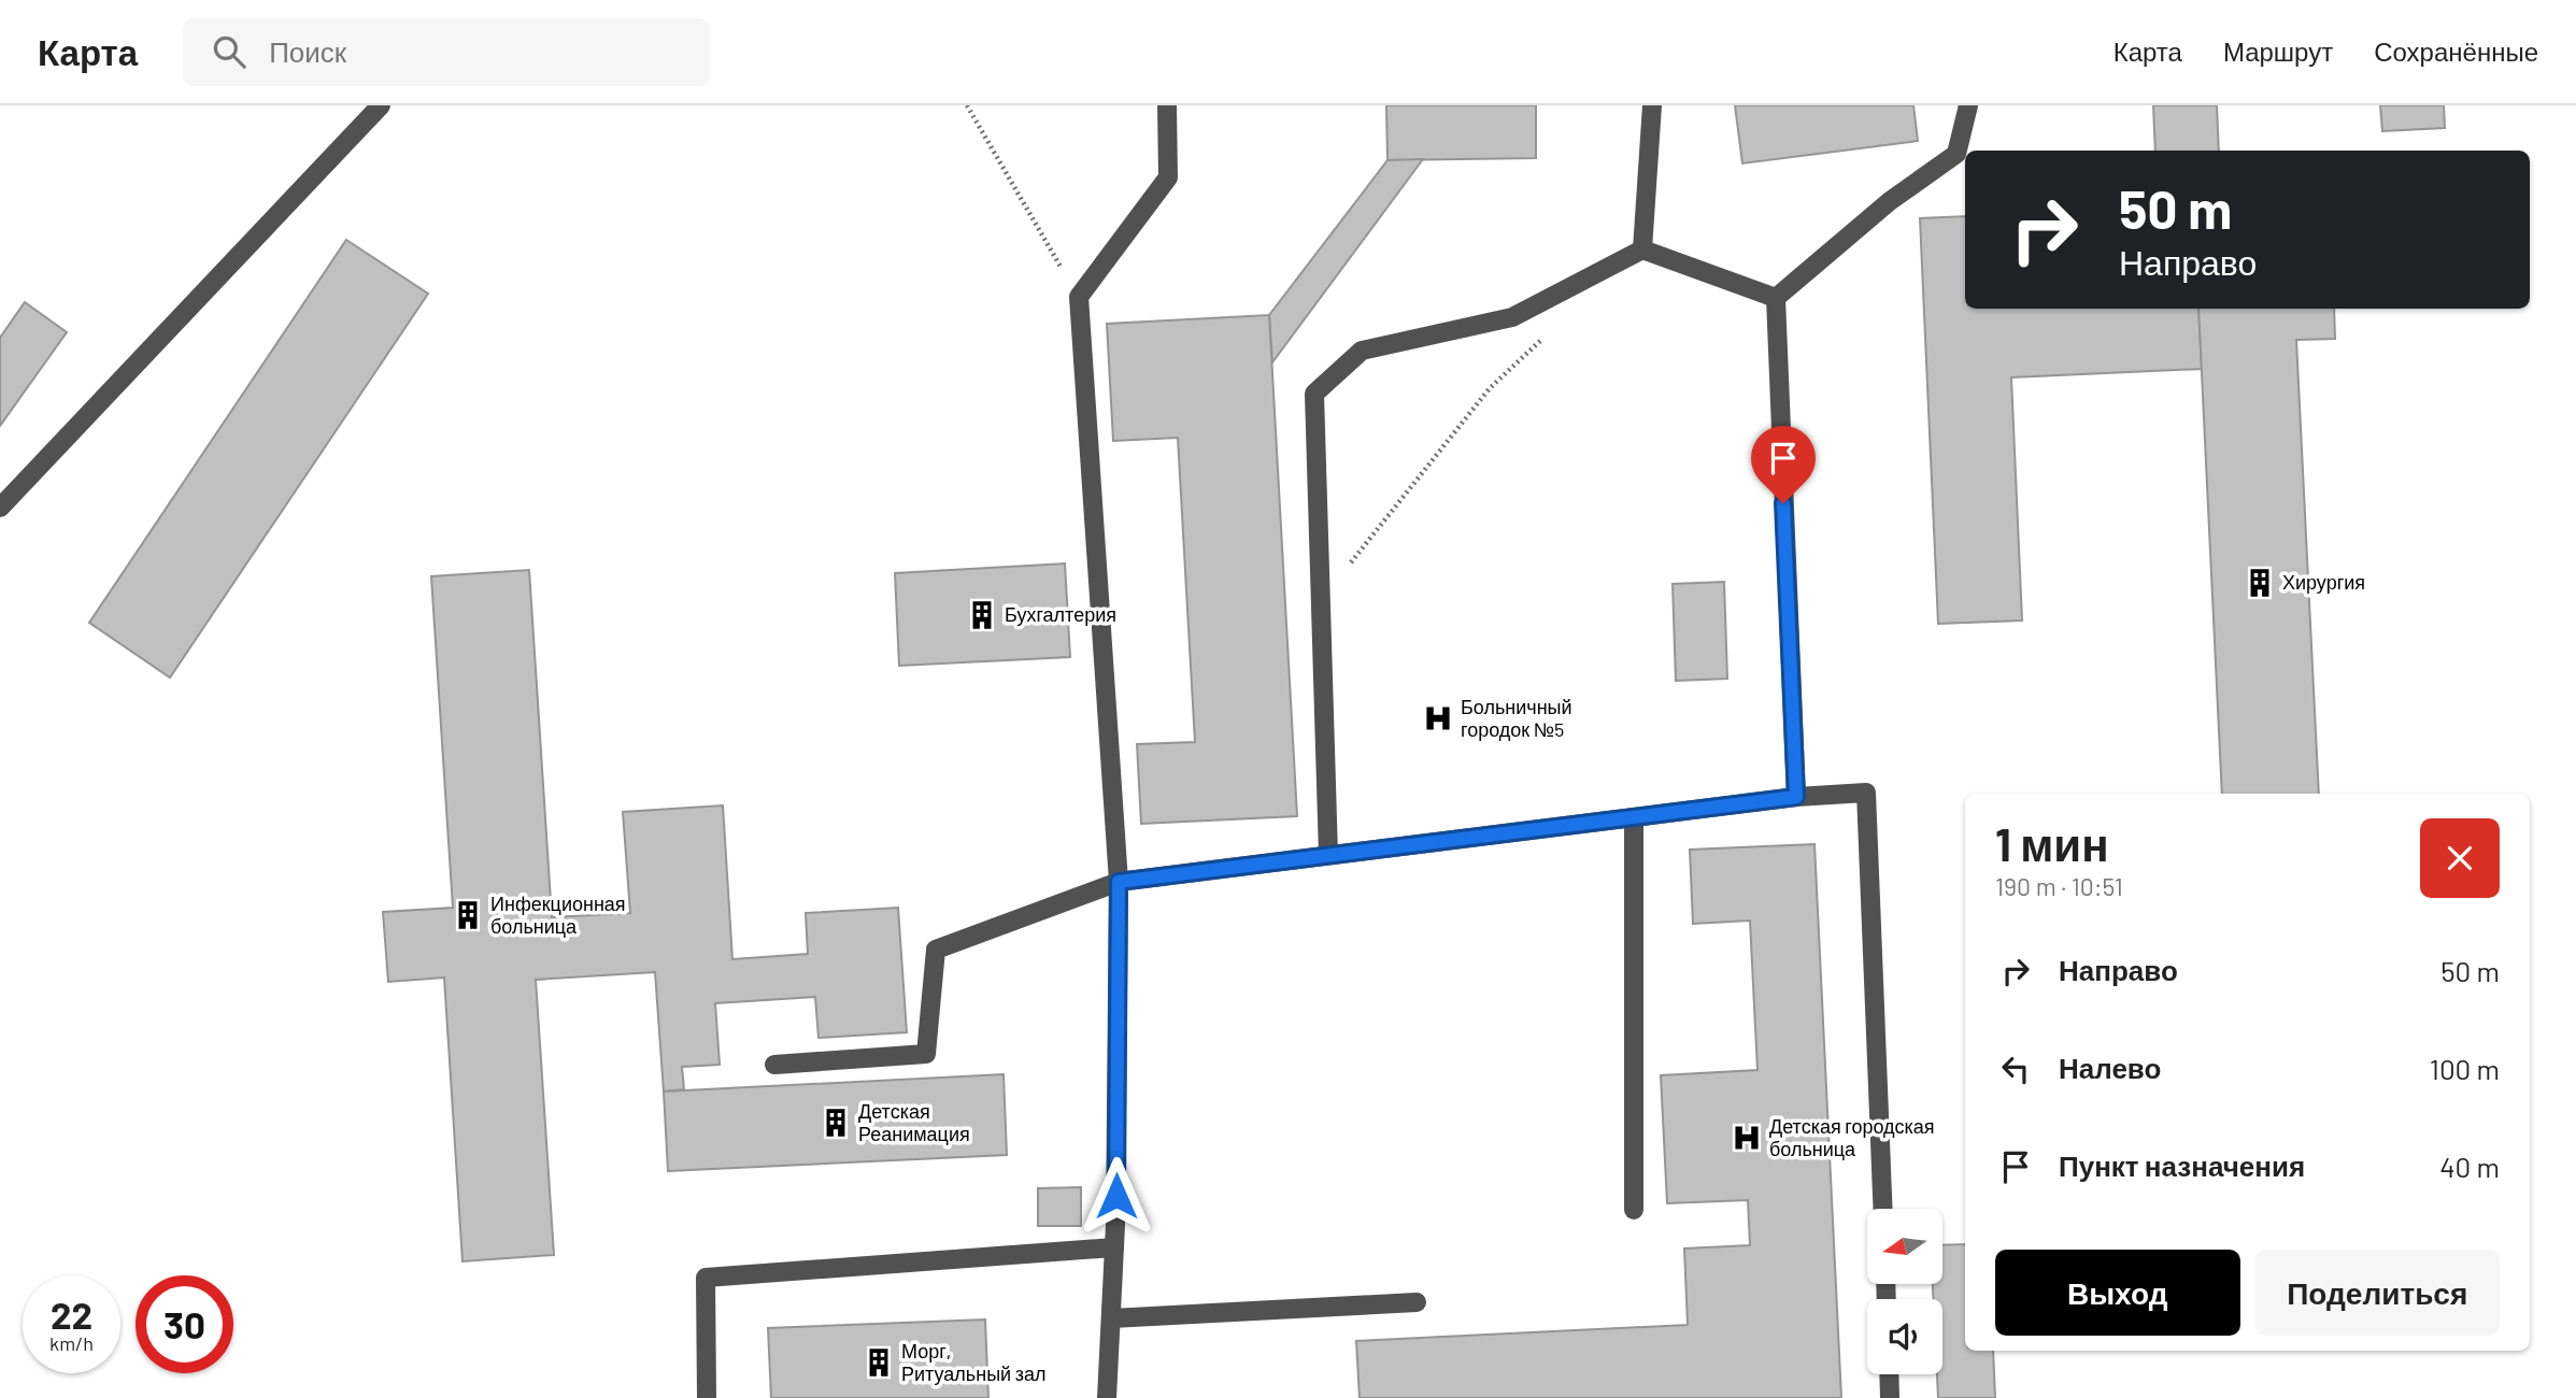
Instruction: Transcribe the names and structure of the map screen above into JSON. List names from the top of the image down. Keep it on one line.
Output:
{"places":{"building":["Хирургия","Бухгалтерия","Инфекционная больница","Детская Реанимация","Морг, Ритуальный зал"],"hospital":["Больничный городок №5","Детская городская больница"]},"north":"left","page":{"header":"Карта","search":"Поиск","nav":["Карта","Маршрут","Сохранённые"],"turn":["50 m","Направо"],"heading":["1 мин","190 m · 10:51"],"list":[{"name":"Направо","value":"50 m"},{"name":"Налево","value":"100 m"},{"name":"Пункт назначения","value":"40 m"}],"buttons":["Выход","Поделиться"],"speed":"22 km/h","limit":"30"}}
